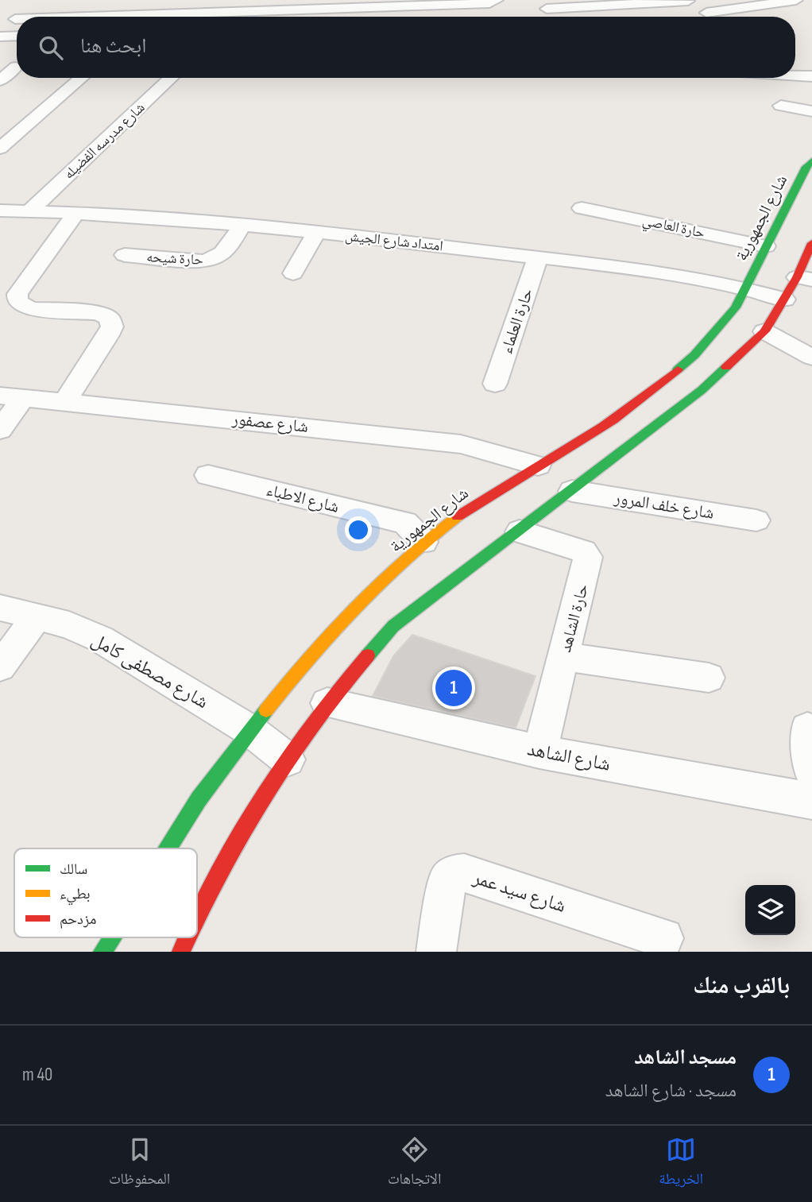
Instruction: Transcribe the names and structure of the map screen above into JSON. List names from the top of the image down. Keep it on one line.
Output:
{"streets":{"street":["شارع مدرسه الفضيله","شارع الجمهورية","حارة العاصي","امتداد شارع الجيش","حارة شيحه","حارة العلماء","شارع عصفور","شارع الاطباء","شارع خلف المرور","حارة الشاهد","شارع مصطفى كامل","شارع الشاهد","شارع سيد عمر"]},"crossings":[["شارع مدرسه الفضيله","امتداد شارع الجيش"],["شارع الجمهورية","حارة العاصي"],["شارع الجمهورية","امتداد شارع الجيش"],["شارع الجمهورية","شارع عصفور"],["شارع الجمهورية","شارع الاطباء"],["شارع الجمهورية","شارع مصطفى كامل"],["امتداد شارع الجيش","حارة شيحه"],["امتداد شارع الجيش","حارة العلماء"],["حارة الشاهد","شارع الشاهد"]],"legend":["سالك","بطيء","مزدحم"],"page":{"search":"ابحث هنا","pins":"1","heading":"بالقرب منك","list":[{"mark":"1","name":"مسجد الشاهد","note":"مسجد · شارع الشاهد","value":"40 m"}],"nav":["الخريطة","الاتجاهات","المحفوظات"]}}
